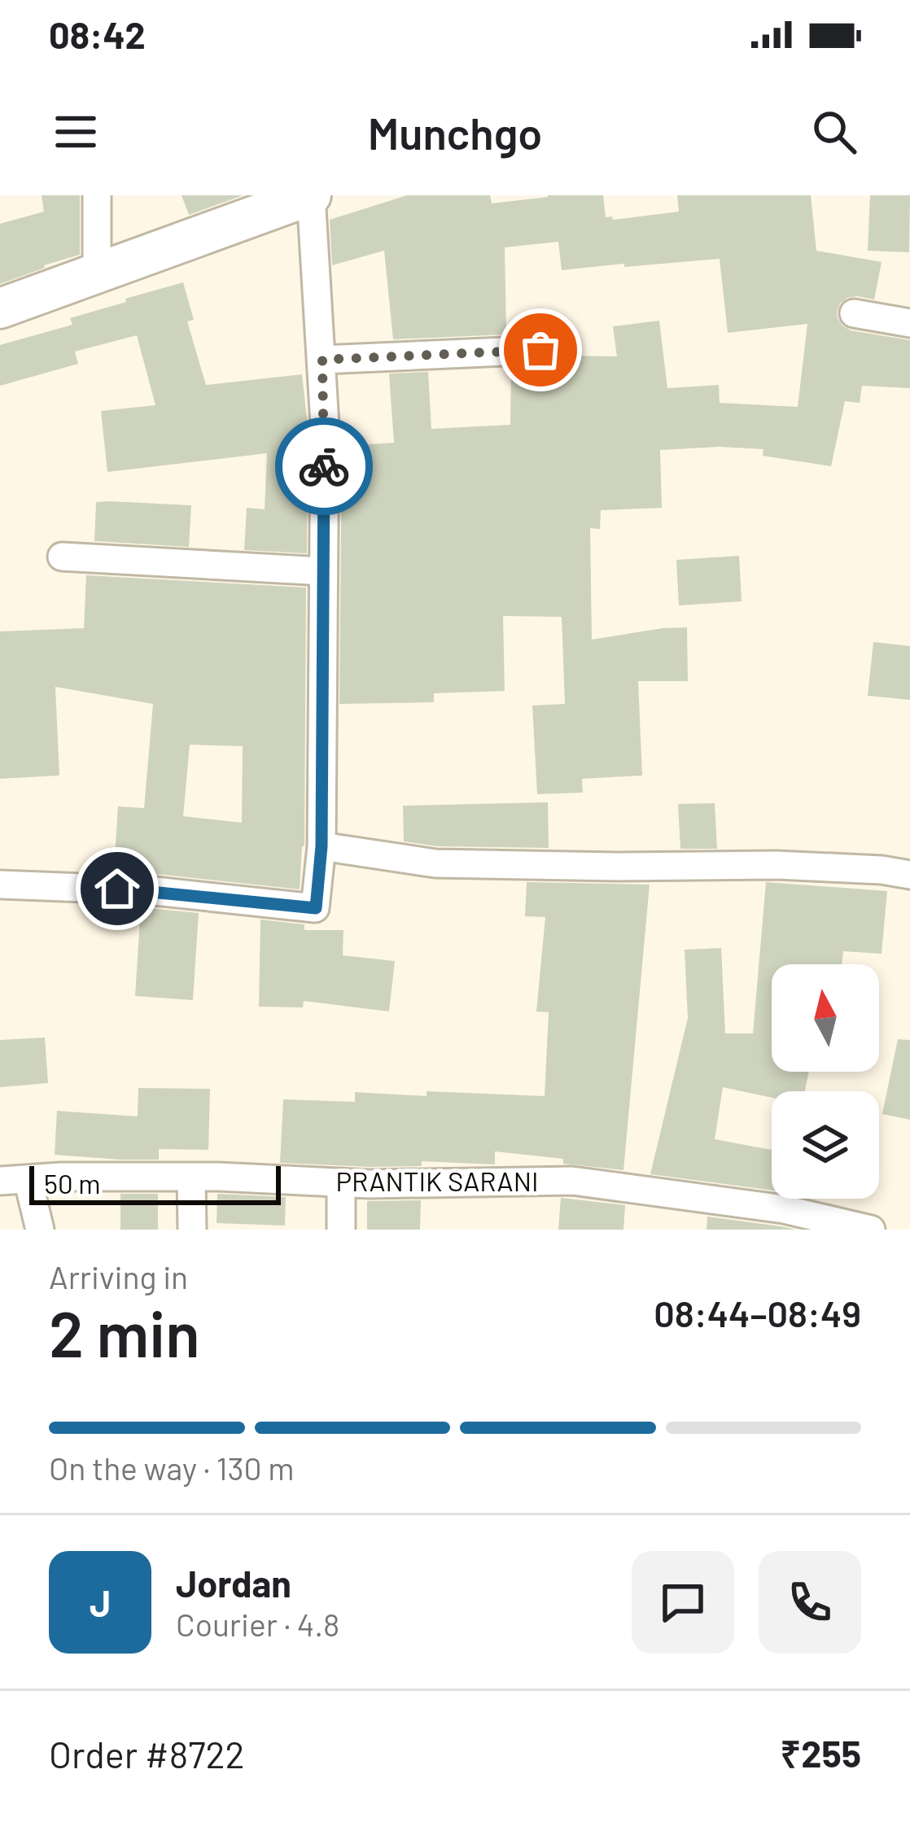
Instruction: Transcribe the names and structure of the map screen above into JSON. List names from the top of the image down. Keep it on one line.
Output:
{"streets":{"street":["PRANTIK SARANI"]},"scale_bar":"50 m","north":"top","page":{"status":"08:42","header":"Munchgo","scale":"50 m","heading":["2 min","Arriving in","08:44–08:49"],"panel":["Jordan","Courier · 4.8","Order #8722","₹255"],"bar":"On the way · 130 m","round":"J"}}
